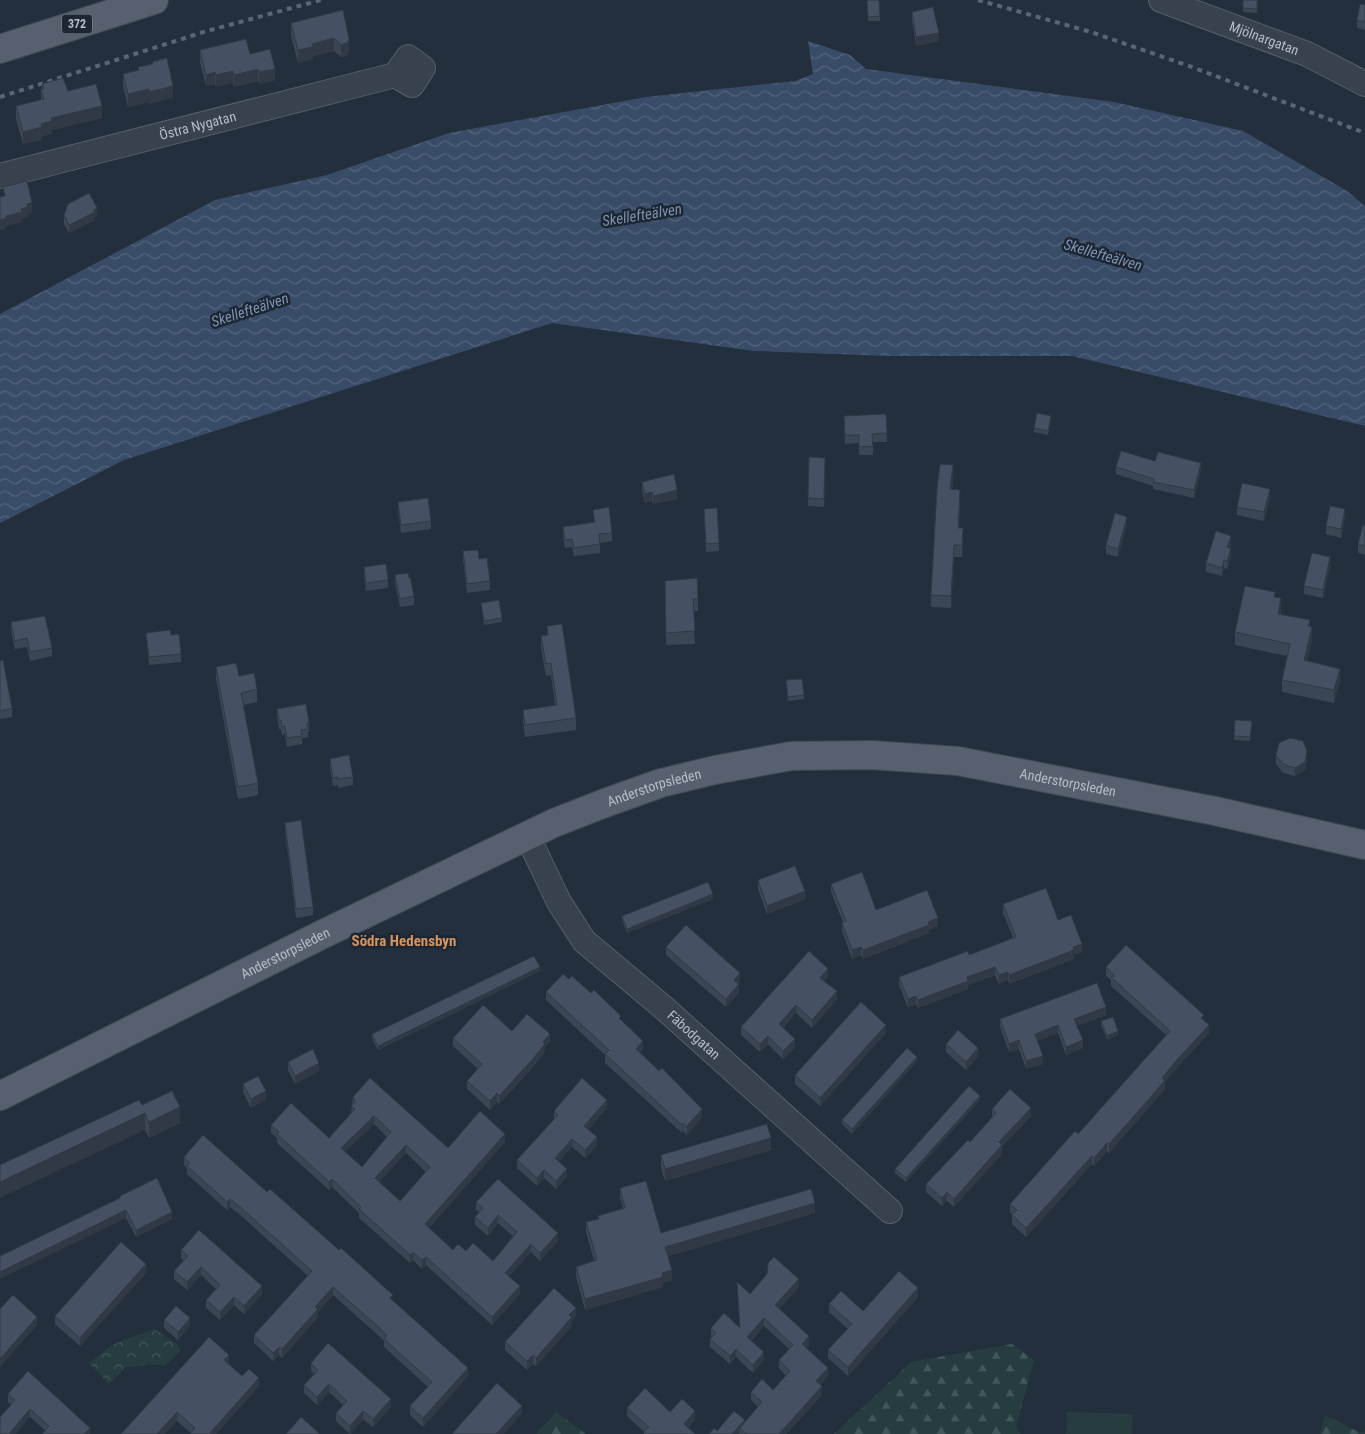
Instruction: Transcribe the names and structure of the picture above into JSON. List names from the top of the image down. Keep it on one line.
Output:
{"streets":{"main road":["372","Anderstorpsleden"],"street":["Mjölnargatan","Östra Nygatan","Fäbodgatan"]},"crossings":[["Anderstorpsleden","Fäbodgatan"]],"districts":["Södra Hedensbyn"],"water":["Skellefteälven"]}
